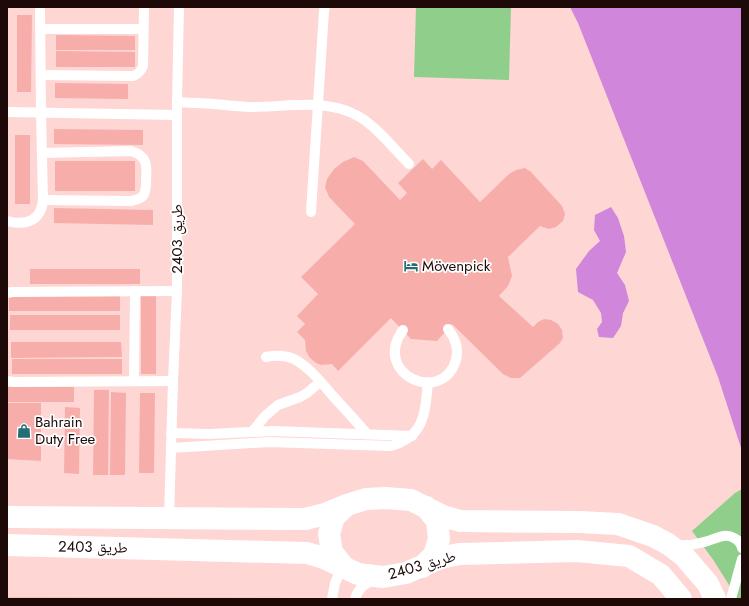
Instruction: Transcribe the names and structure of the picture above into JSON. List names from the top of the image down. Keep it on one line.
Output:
{"streets":{"main road":["طريق 2403"]},"places":{"hotel":["Mövenpick"],"shop":["Bahrain Duty Free"]}}
